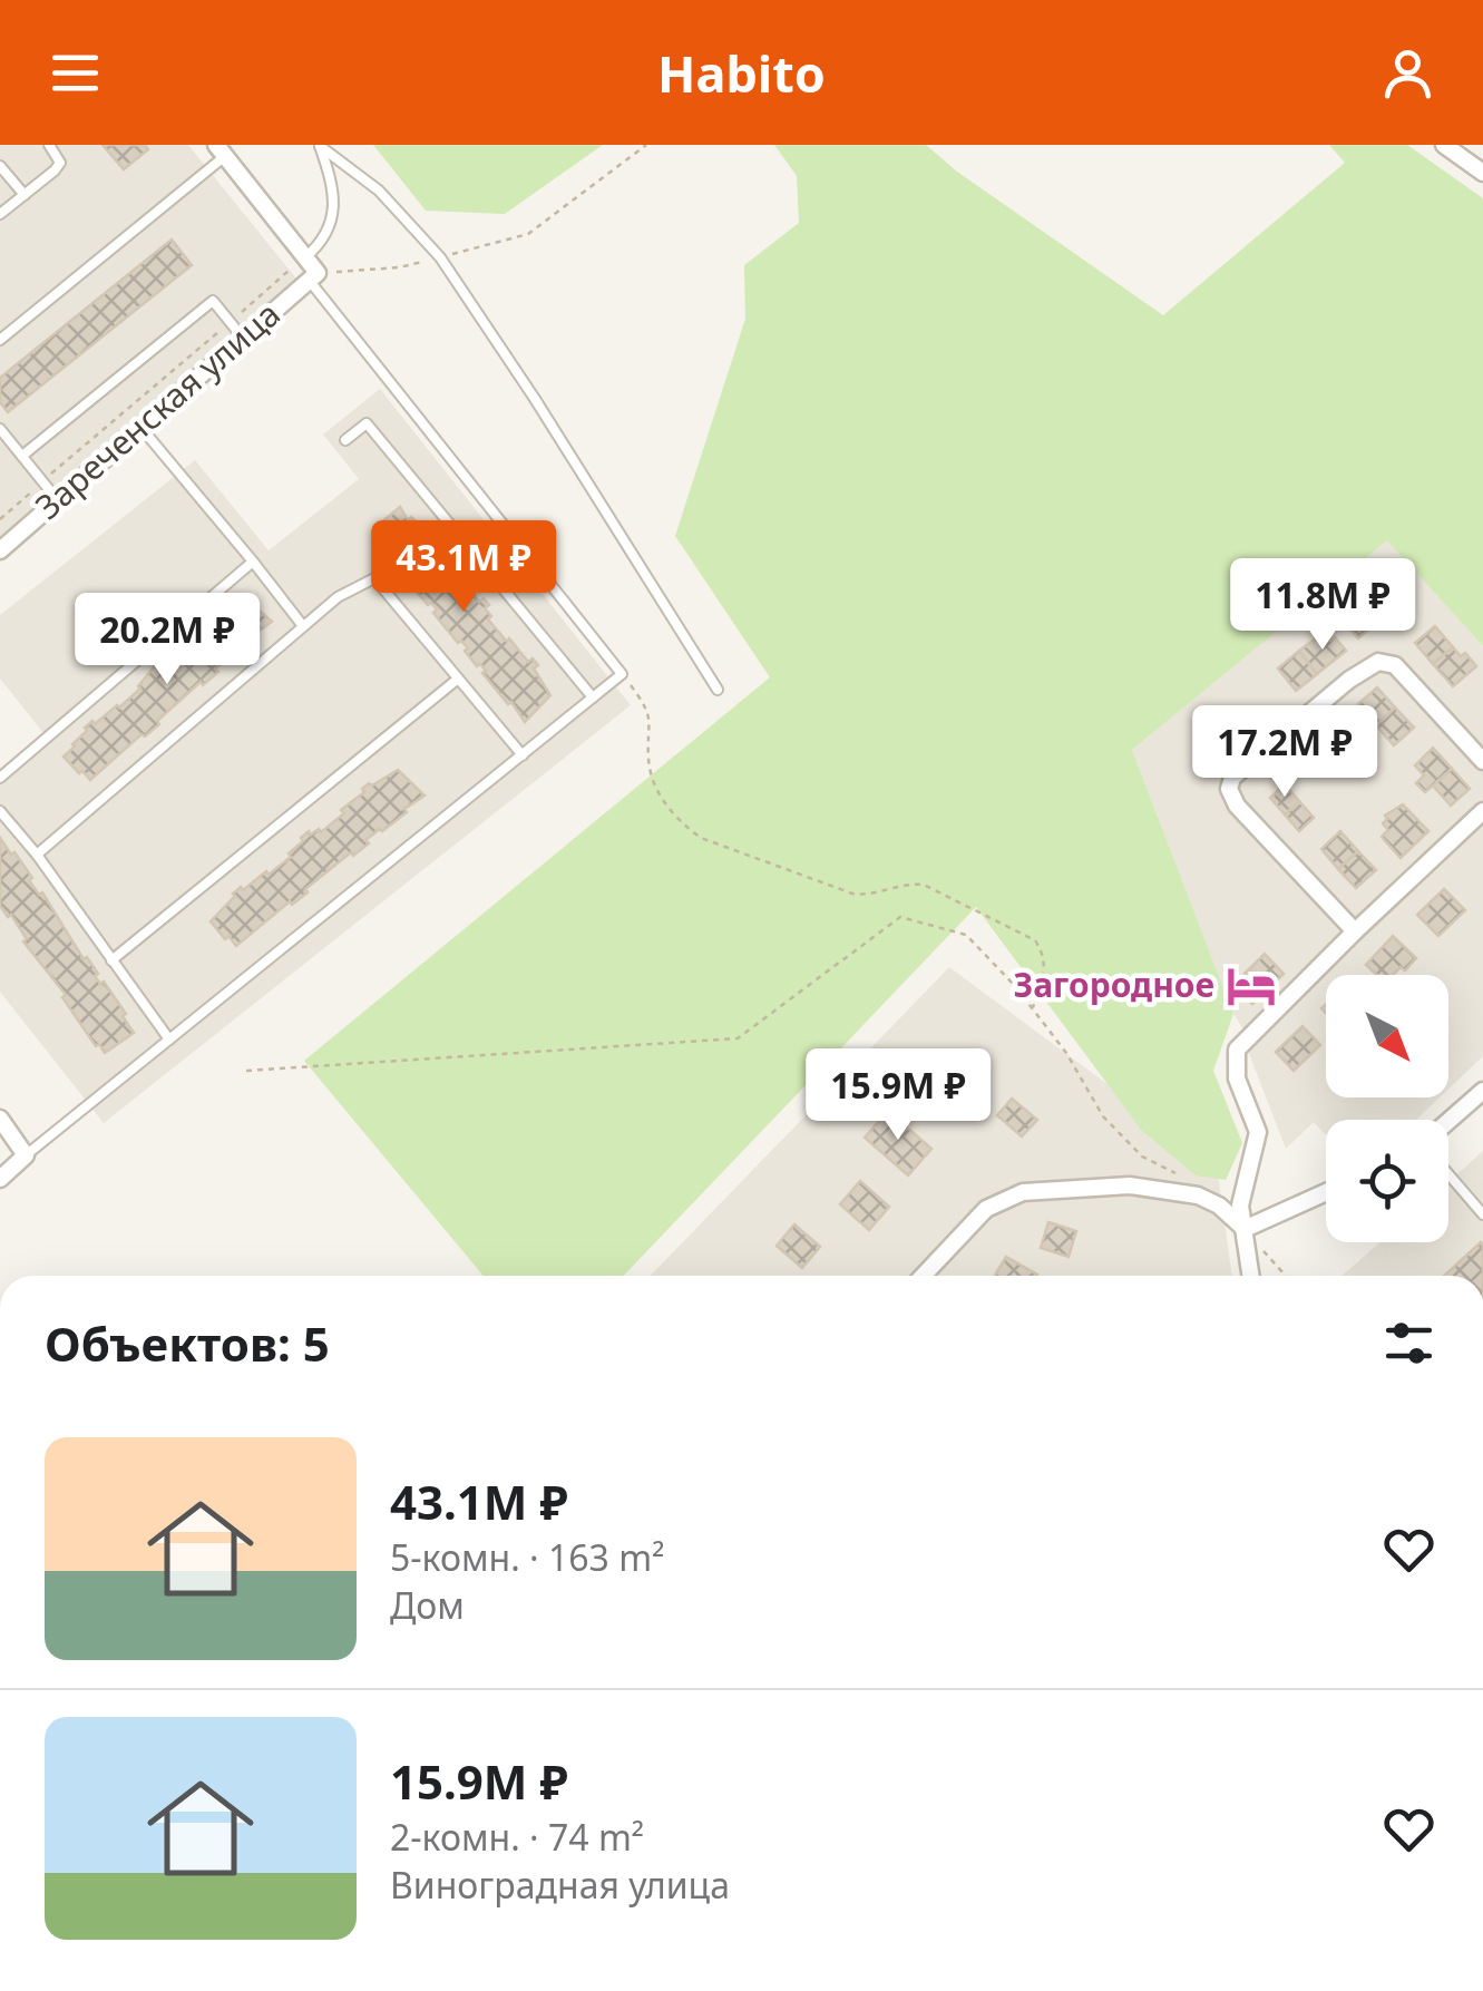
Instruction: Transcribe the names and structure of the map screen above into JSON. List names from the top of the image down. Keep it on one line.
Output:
{"streets":{"street":["Зареченская улица"]},"places":{"hotel":["Загородное"]},"north":"bottom right","page":{"header":"Habito","price":["43.1M ₽","11.8M ₽","20.2M ₽","17.2M ₽","15.9M ₽"],"heading":"Объектов: 5","list":[{"name":"43.1M ₽","note":"5-комн. · 163 m² · Дом"},{"name":"15.9M ₽","note":"2-комн. · 74 m² · Виноградная улица"}]}}
